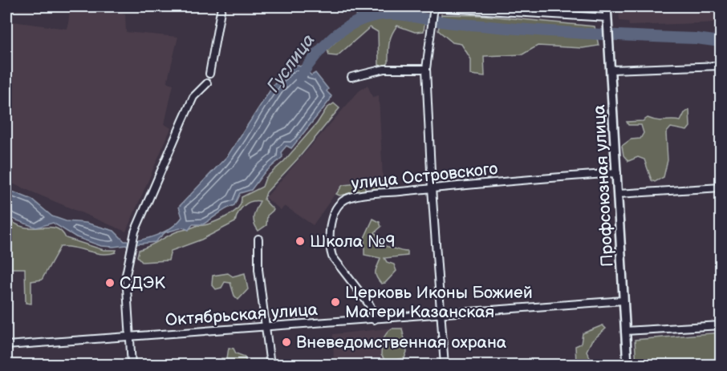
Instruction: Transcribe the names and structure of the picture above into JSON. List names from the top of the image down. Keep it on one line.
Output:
{"streets":{"main road":["Профсоюзная улица"],"street":["улица Островского","Октябрьская улица"]},"crossings":[["улица Островского","Профсоюзная улица"],["улица Островского","Октябрьская улица"],["Профсоюзная улица","Октябрьская улица"]],"water":["Гуслица"],"places":["Школа №9","СДЭК","Церковь Иконы Божией Матери Казанская","Вневедомственная охрана"]}
